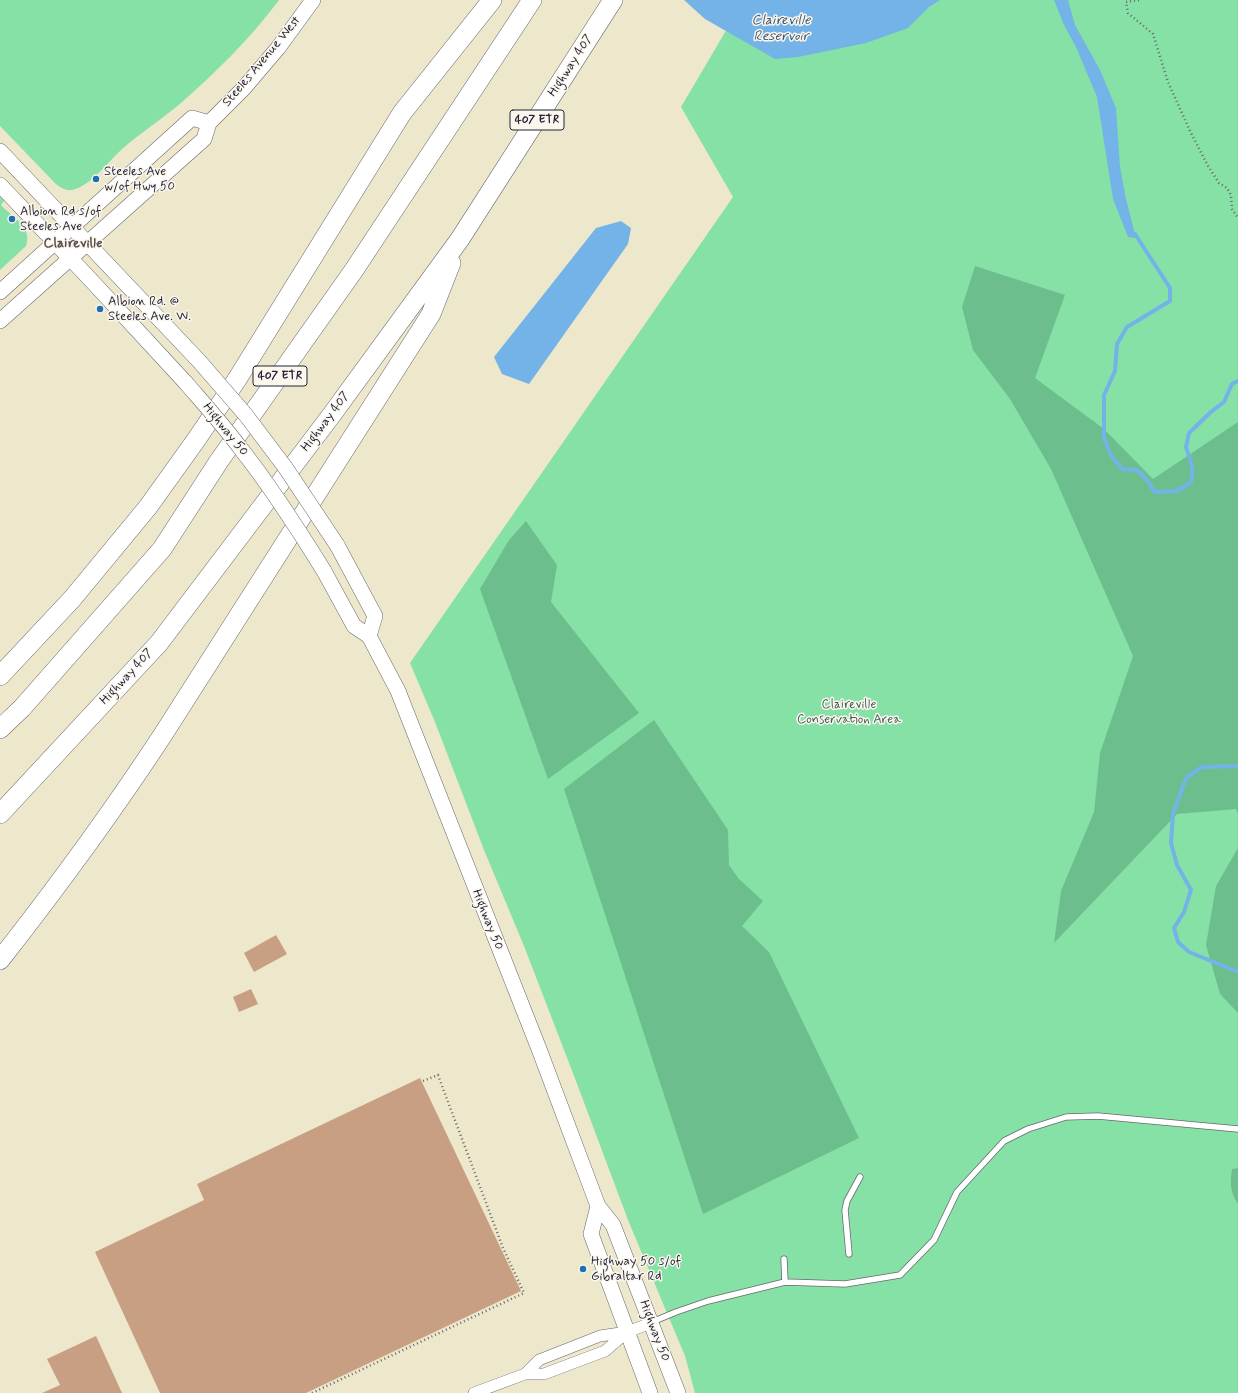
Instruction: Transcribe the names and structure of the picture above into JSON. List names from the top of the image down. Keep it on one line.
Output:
{"streets":{"highway":["Highway 407","407 ETR"],"main road":["Steeles Avenue West","Highway 50"]},"crossings":[["Steeles Avenue West","Highway 50"]],"districts":["Claireville"],"water":["Claireville Reservoir"],"parks":["Claireville Conservation Area"],"places":["Steeles Ave w/of Hwy 50","Albion Rd s/of Steeles Ave","Albion Rd. @ Steeles Ave. W.","Highway 50 s/of Gibraltar Rd"]}
